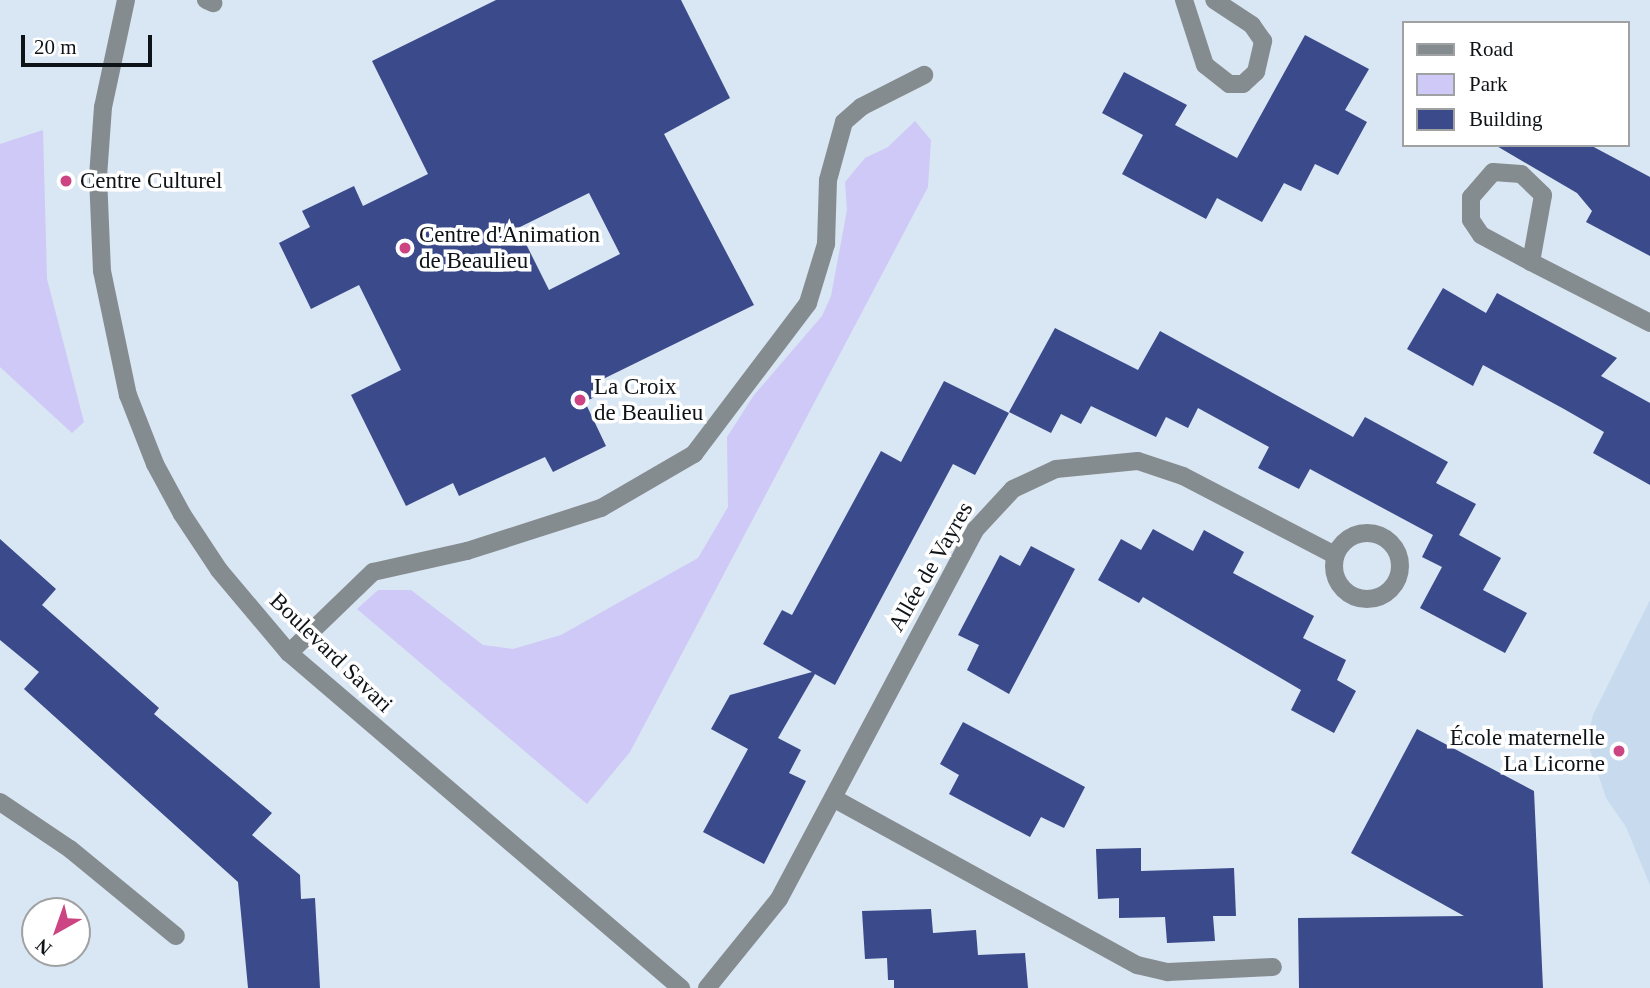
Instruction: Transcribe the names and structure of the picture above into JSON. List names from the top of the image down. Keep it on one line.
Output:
{"streets":{"street":["Allée de Vayres","Boulevard Savari"]},"places":["Centre Culturel","Centre d'Animation de Beaulieu","La Croix de Beaulieu","École maternelle La Licorne"],"legend":["Road","Park","Building"],"scale_bar":"20 m","north":"bottom left"}
